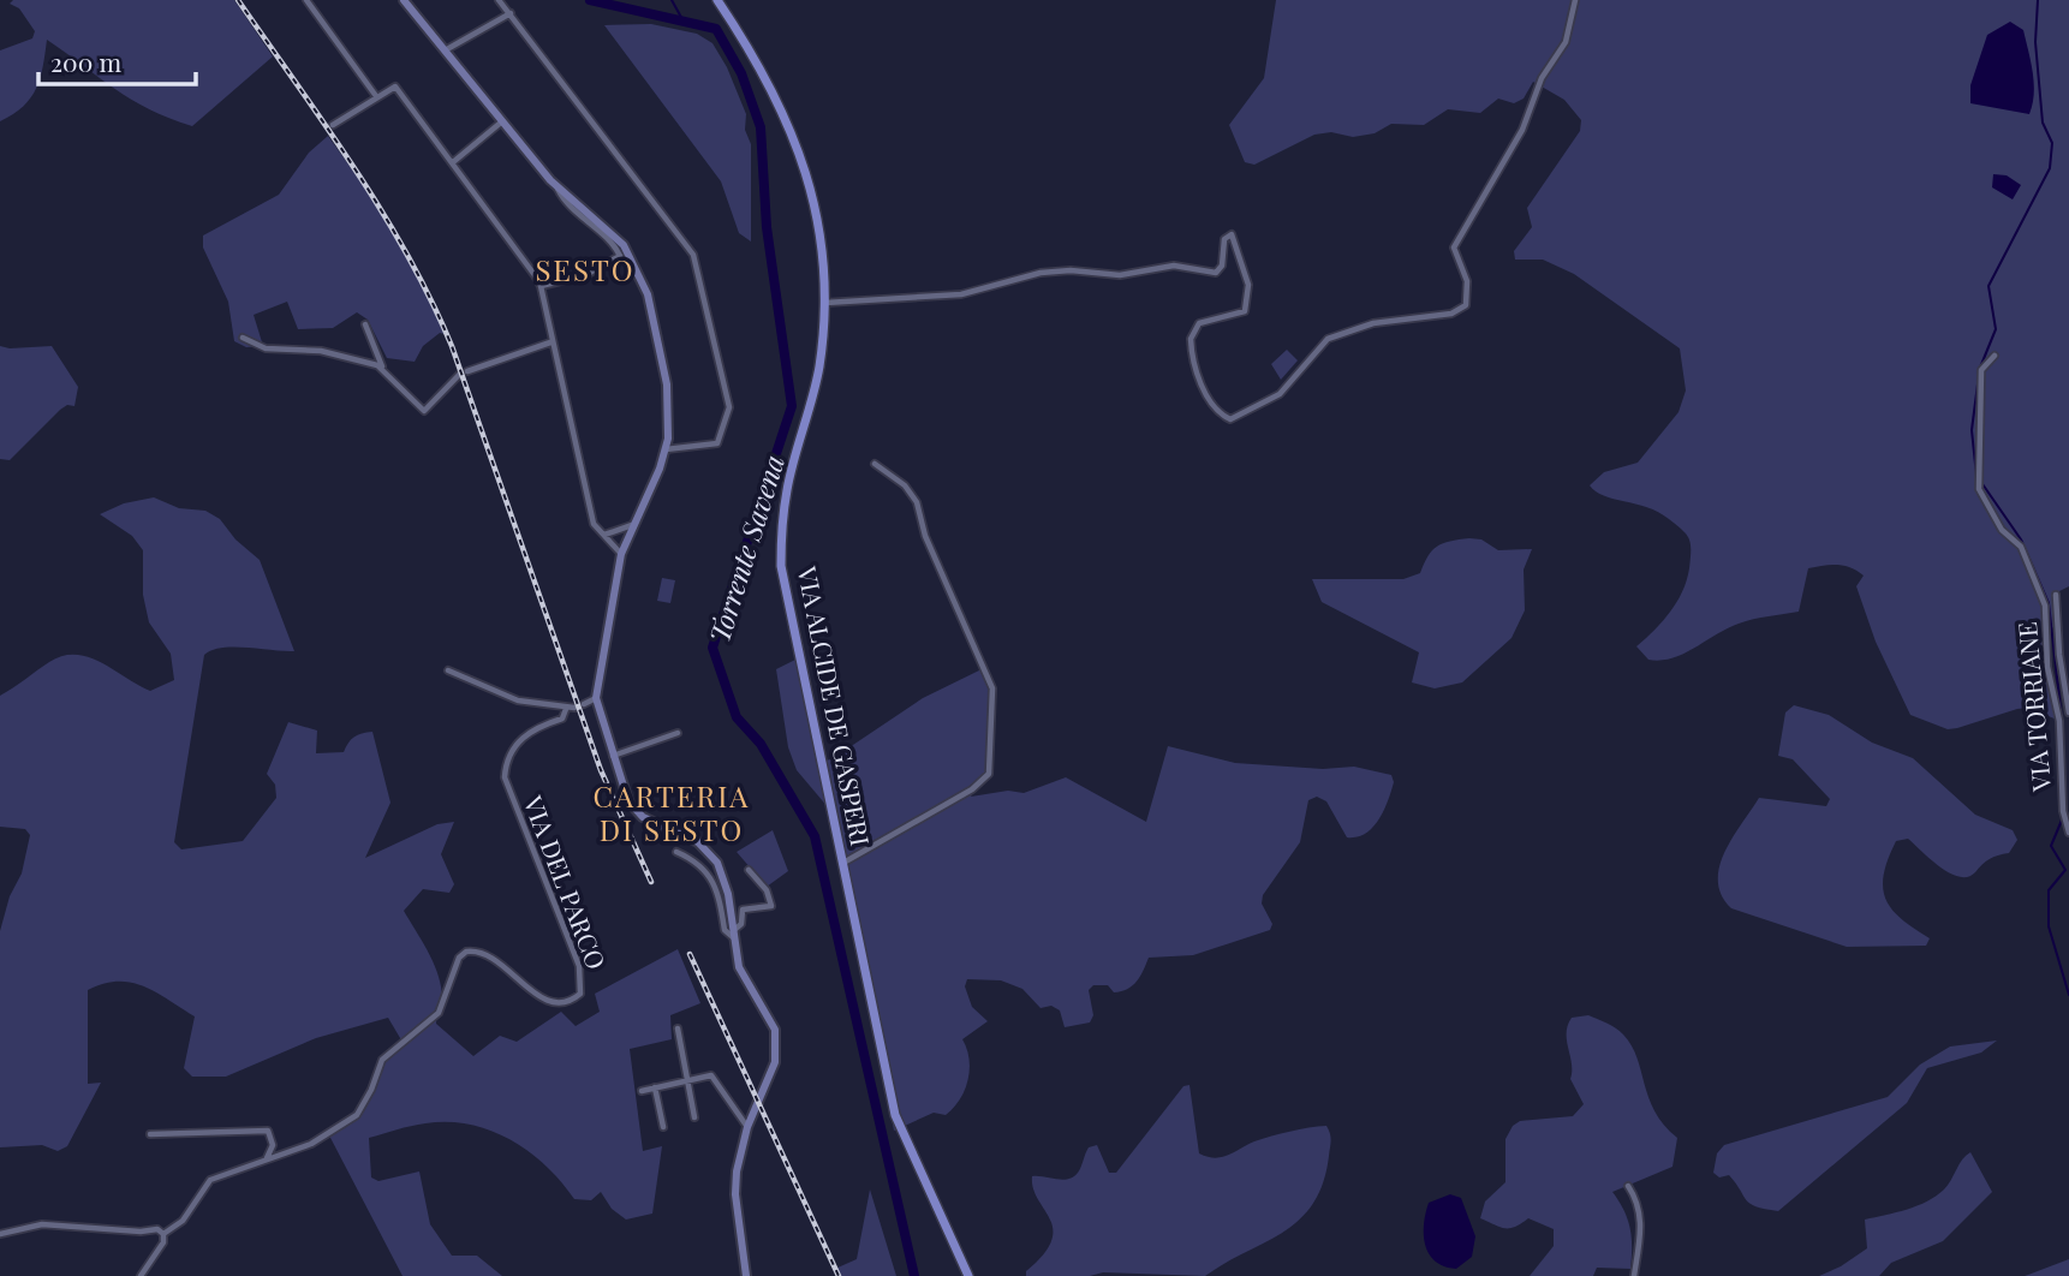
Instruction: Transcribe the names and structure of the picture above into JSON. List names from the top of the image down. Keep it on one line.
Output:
{"streets":{"main road":["VIA ALCIDE DE GASPERI"],"street":["VIA TORRIANE","VIA DEL PARCO"]},"districts":["SESTO","CARTERIA DI SESTO"],"water":["Torrente Savena"],"scale_bar":"200 m"}
